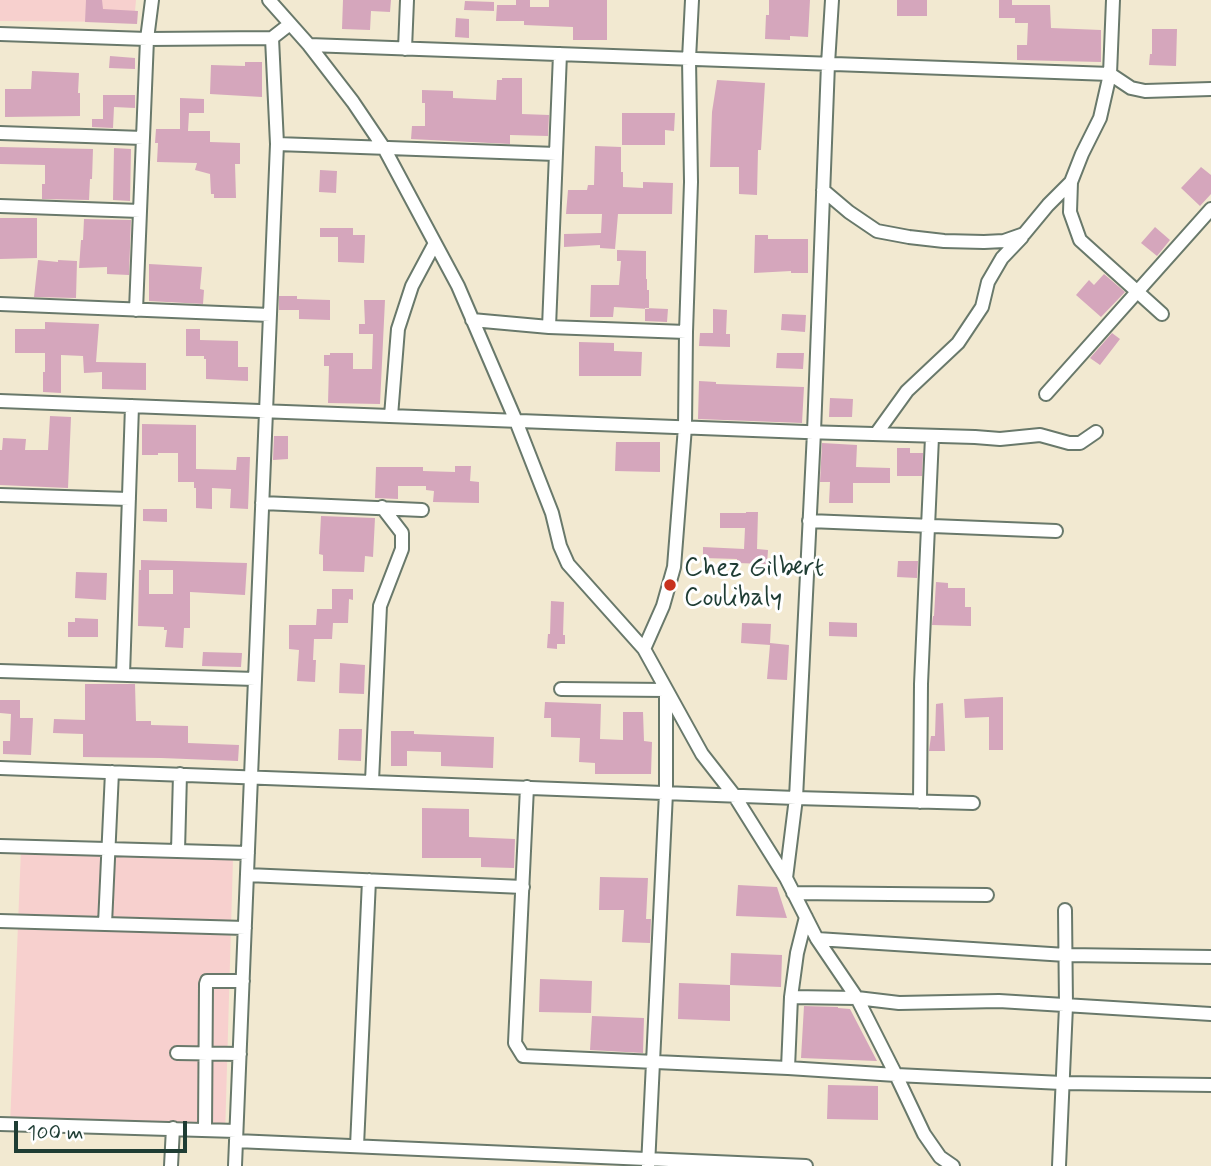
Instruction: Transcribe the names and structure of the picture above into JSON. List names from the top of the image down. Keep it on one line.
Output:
{"places":["Chez Gilbert Coulibaly"],"scale_bar":"100 m"}
